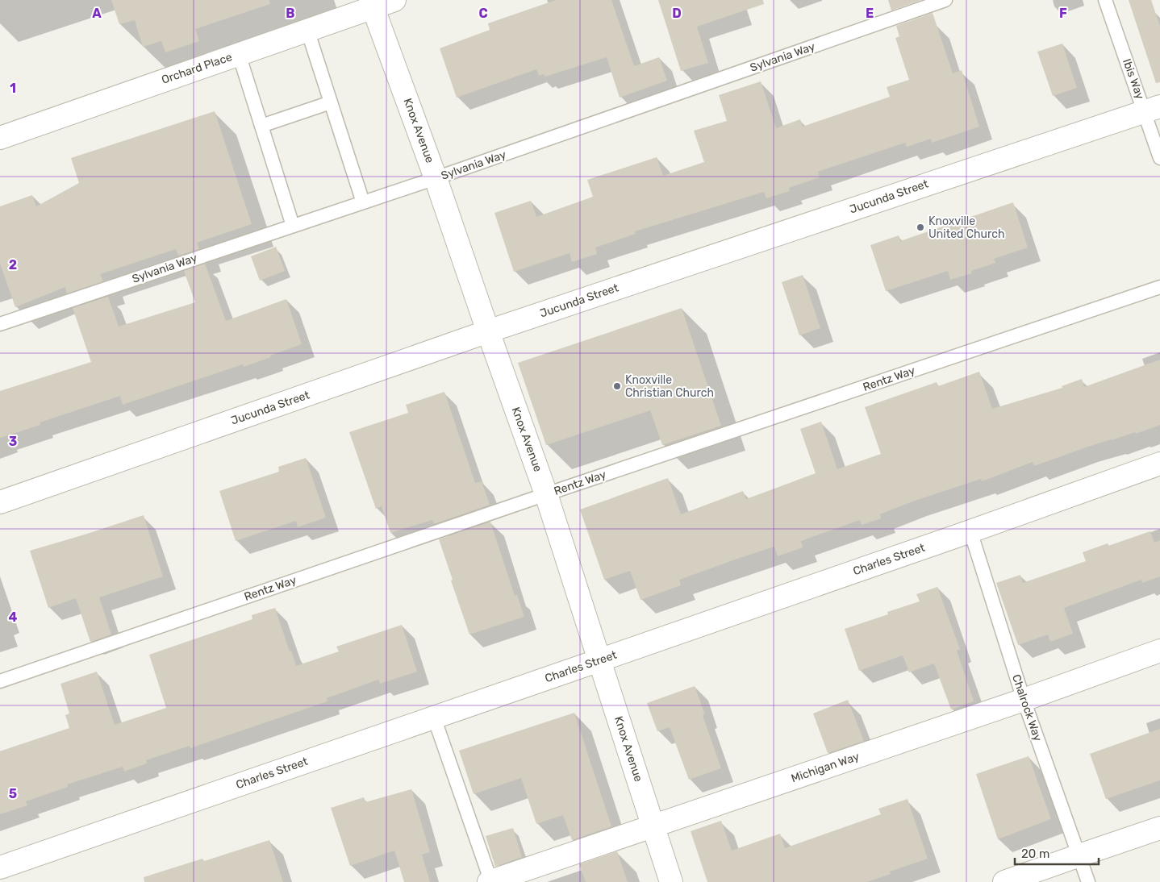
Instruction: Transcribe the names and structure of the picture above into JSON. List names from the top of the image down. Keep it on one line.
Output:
{"streets":{"street":["Orchard Place","Knox Avenue","Jucunda Street","Charles Street","Michigan Way"],"lane":["Sylvania Way","Ibis Way","Rentz Way","Chalrock Way"]},"crossings":[["Sylvania Way","Knox Avenue"],["Orchard Place","Knox Avenue"],["Ibis Way","Jucunda Street"],["Knox Avenue","Jucunda Street"],["Knox Avenue","Rentz Way"],["Knox Avenue","Charles Street"],["Knox Avenue","Michigan Way"],["Charles Street","Chalrock Way"],["Chalrock Way","Michigan Way"]],"places":["Knoxville United Church","Knoxville Christian Church"],"scale_bar":"20 m","grid":{"columns":["A","B","C","D","E","F"],"rows":["1","2","3","4","5"]}}
